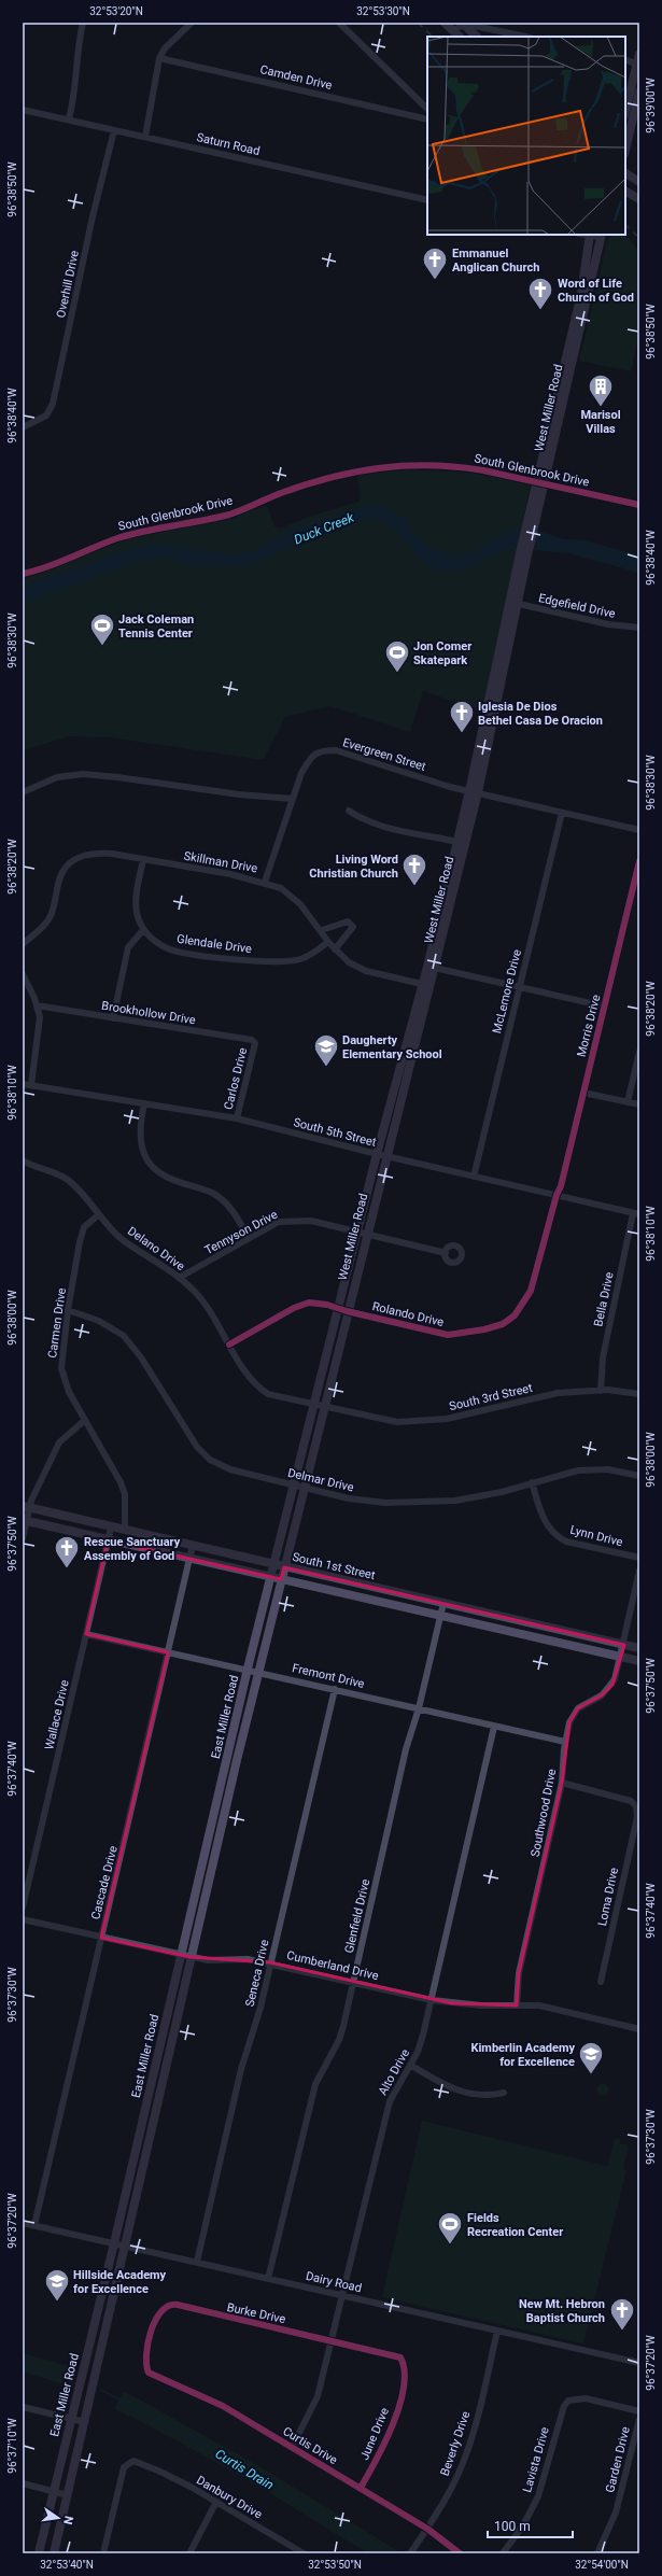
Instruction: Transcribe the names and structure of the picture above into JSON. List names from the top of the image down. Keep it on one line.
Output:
{"streets":{"main road":["West Miller Road","South 1st Street","East Miller Road"],"street":["Camden Drive","Saturn Road","Overhill Drive","South Glenbrook Drive","Edgefield Drive","Evergreen Street","Skillman Drive","Glendale Drive","McLemore Drive","Brookhollow Drive","Morris Drive","Carlos Drive","South 5th Street","Tennyson Drive","Delano Drive","Bella Drive","Rolando Drive","Carmen Drive","South 3rd Street","Delmar Drive","Lynn Drive","Fremont Drive","Wallace Drive","Southwood Drive","Cascade Drive","Loma Drive","Glenfield Drive","Cumberland Drive","Seneca Drive","Alto Drive","Dairy Road","Burke Drive","June Drive","Beverly Drive","Curtis Drive","Lavista Drive","Garden Drive","Danbury Drive"]},"crossings":[["Saturn Road","Overhill Drive"],["West Miller Road","South Glenbrook Drive"],["West Miller Road","Edgefield Drive"],["West Miller Road","Evergreen Street"],["West Miller Road","Skillman Drive"],["West Miller Road","South 5th Street"],["West Miller Road","Tennyson Drive"],["West Miller Road","Delano Drive"],["West Miller Road","Rolando Drive"],["West Miller Road","South 3rd Street"],["West Miller Road","Delmar Drive"],["West Miller Road","South 1st Street"],["West Miller Road","East Miller Road"],["Evergreen Street","Skillman Drive"],["Evergreen Street","McLemore Drive"],["Skillman Drive","Glendale Drive"],["McLemore Drive","South 5th Street"],["Brookhollow Drive","Carlos Drive"],["Morris Drive","South 5th Street"],["Morris Drive","Rolando Drive"],["Carlos Drive","South 5th Street"],["South 5th Street","Bella Drive"],["South 5th Street","Rolando Drive"],["Tennyson Drive","Delano Drive"],["Delano Drive","Rolando Drive"],["Delano Drive","Carmen Drive"],["Delano Drive","South 3rd Street"],["Bella Drive","South 3rd Street"],["Carmen Drive","Delmar Drive"],["Carmen Drive","South 1st Street"],["Delmar Drive","Lynn Drive"],["South 1st Street","Wallace Drive"],["South 1st Street","East Miller Road"],["South 1st Street","Southwood Drive"],["South 1st Street","Cascade Drive"],["South 1st Street","Glenfield Drive"],["Fremont Drive","Wallace Drive"],["Fremont Drive","East Miller Road"],["Fremont Drive","Southwood Drive"],["Fremont Drive","Cascade Drive"],["Fremont Drive","Glenfield Drive"],["Fremont Drive","Seneca Drive"],["Fremont Drive","Alto Drive"],["East Miller Road","Cumberland Drive"],["East Miller Road","Dairy Road"],["Southwood Drive","Loma Drive"],["Southwood Drive","Cumberland Drive"],["Cascade Drive","Cumberland Drive"],["Cascade Drive","Dairy Road"],["Glenfield Drive","Cumberland Drive"],["Glenfield Drive","Dairy Road"],["Cumberland Drive","Seneca Drive"],["Cumberland Drive","Alto Drive"],["Seneca Drive","Dairy Road"],["Alto Drive","Dairy Road"],["Alto Drive","Burke Drive"],["Alto Drive","Curtis Drive"],["Dairy Road","Beverly Drive"],["Burke Drive","June Drive"],["Burke Drive","Curtis Drive"],["June Drive","Curtis Drive"],["Beverly Drive","Curtis Drive"]],"water":["Duck Creek","Curtis Drain"],"places":{"church":["Emmanuel Anglican Church","Word of Life Church of God","Iglesia De Dios Bethel Casa De Oracion","Living Word Christian Church","Rescue Sanctuary Assembly of God","New Mt. Hebron Baptist Church"],"building":["Marisol Villas"],"sports":["Jack Coleman Tennis Center","Jon Comer Skatepark","Fields Recreation Center"],"school or university":["Daugherty Elementary School","Kimberlin Academy for Excellence","Hillside Academy for Excellence"]},"scale_bar":"100 m","north":"right","coordinates":["32°53'20\"N","32°53'30\"N","96°39'00\"W","96°38'50\"W","96°38'40\"W","96°38'30\"W","96°38'20\"W","96°38'10\"W","96°38'00\"W","96°37'50\"W","96°37'40\"W","96°37'30\"W","96°37'20\"W","96°37'10\"W","32°53'40\"N","32°53'50\"N","32°54'00\"N"]}
